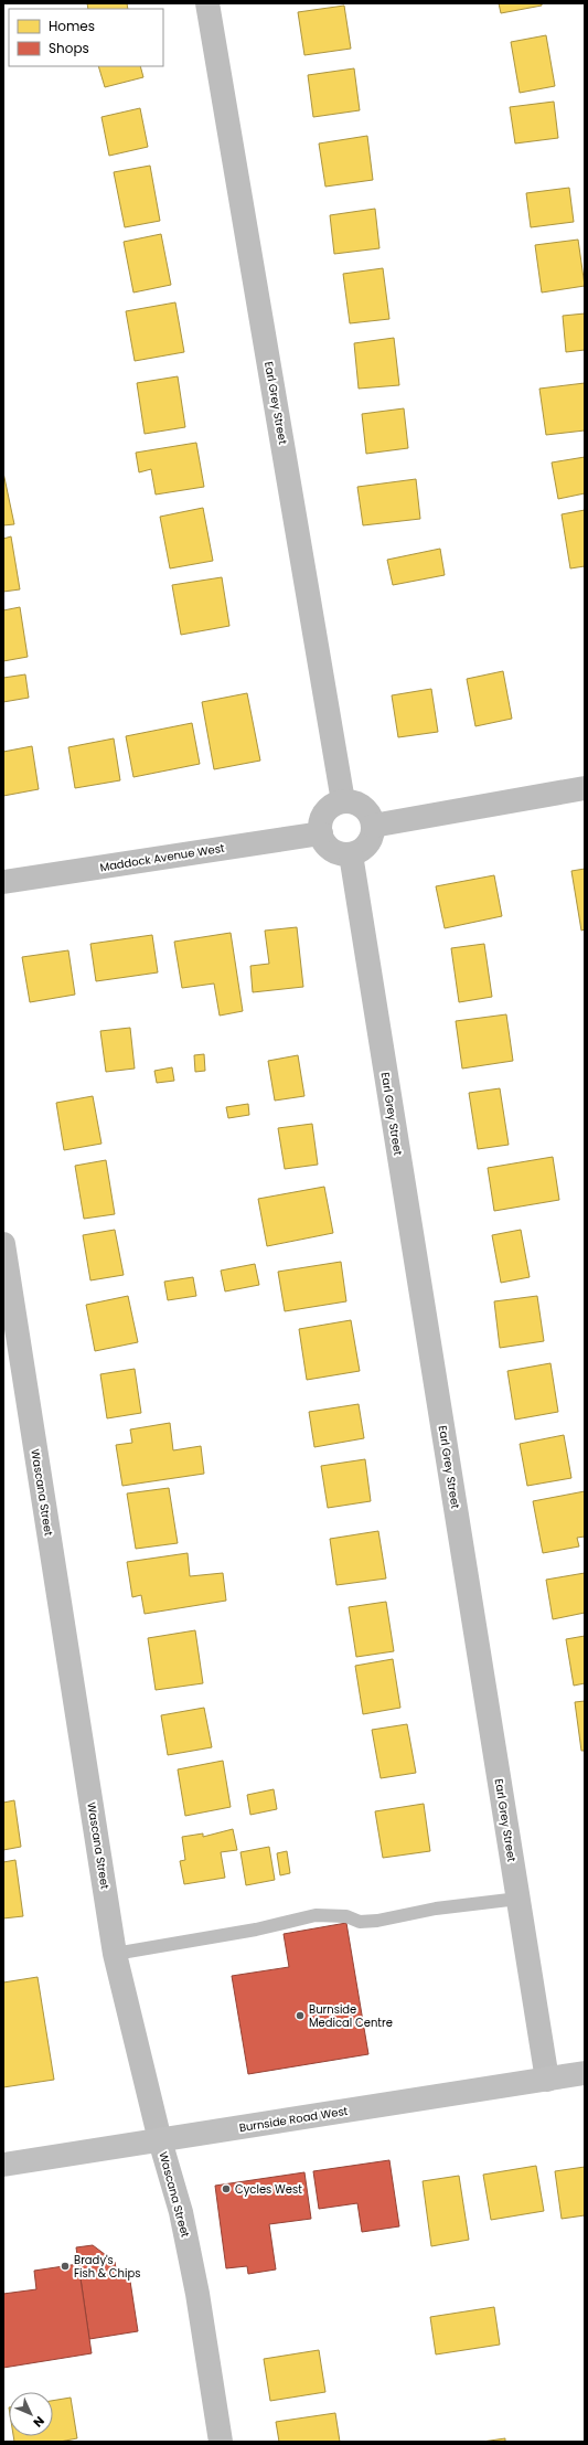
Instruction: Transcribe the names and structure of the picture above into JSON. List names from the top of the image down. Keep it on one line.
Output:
{"streets":{"main road":["Burnside Road West"],"street":["Earl Grey Street","Maddock Avenue West","Wascana Street"]},"crossings":[["Earl Grey Street","Maddock Avenue West"],["Earl Grey Street","Burnside Road West"],["Wascana Street","Burnside Road West"]],"places":["Burnside Medical Centre","Cycles West","Brady's Fish & Chips"],"legend":["Homes","Shops"],"north":"bottom right"}
